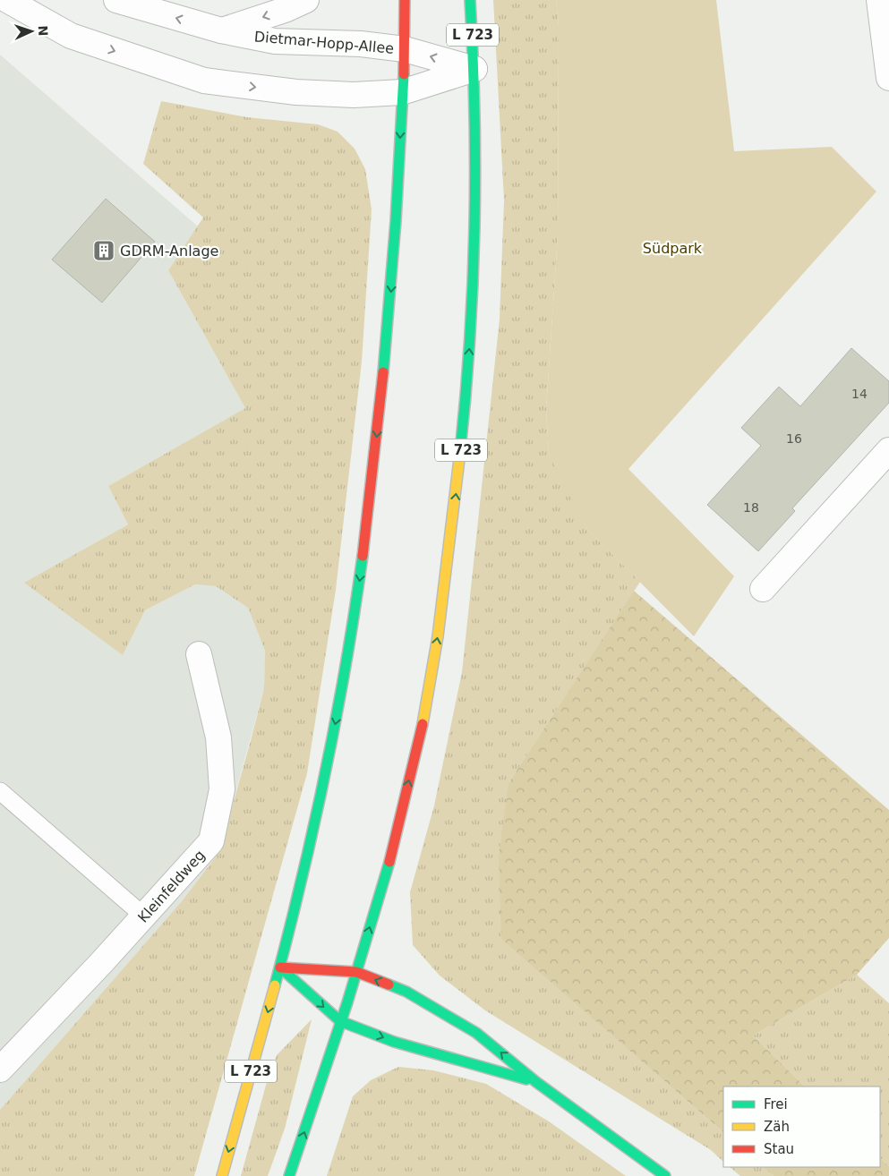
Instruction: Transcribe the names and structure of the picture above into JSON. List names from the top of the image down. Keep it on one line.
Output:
{"streets":{"main road":["L 723"],"street":["Dietmar-Hopp-Allee","Kleinfeldweg"]},"crossings":[["L 723","Dietmar-Hopp-Allee"]],"parks":["Südpark"],"places":{"building":["GDRM-Anlage"]},"house_numbers":["14","16","18"],"legend":["Frei","Zäh","Stau"],"north":"right"}
